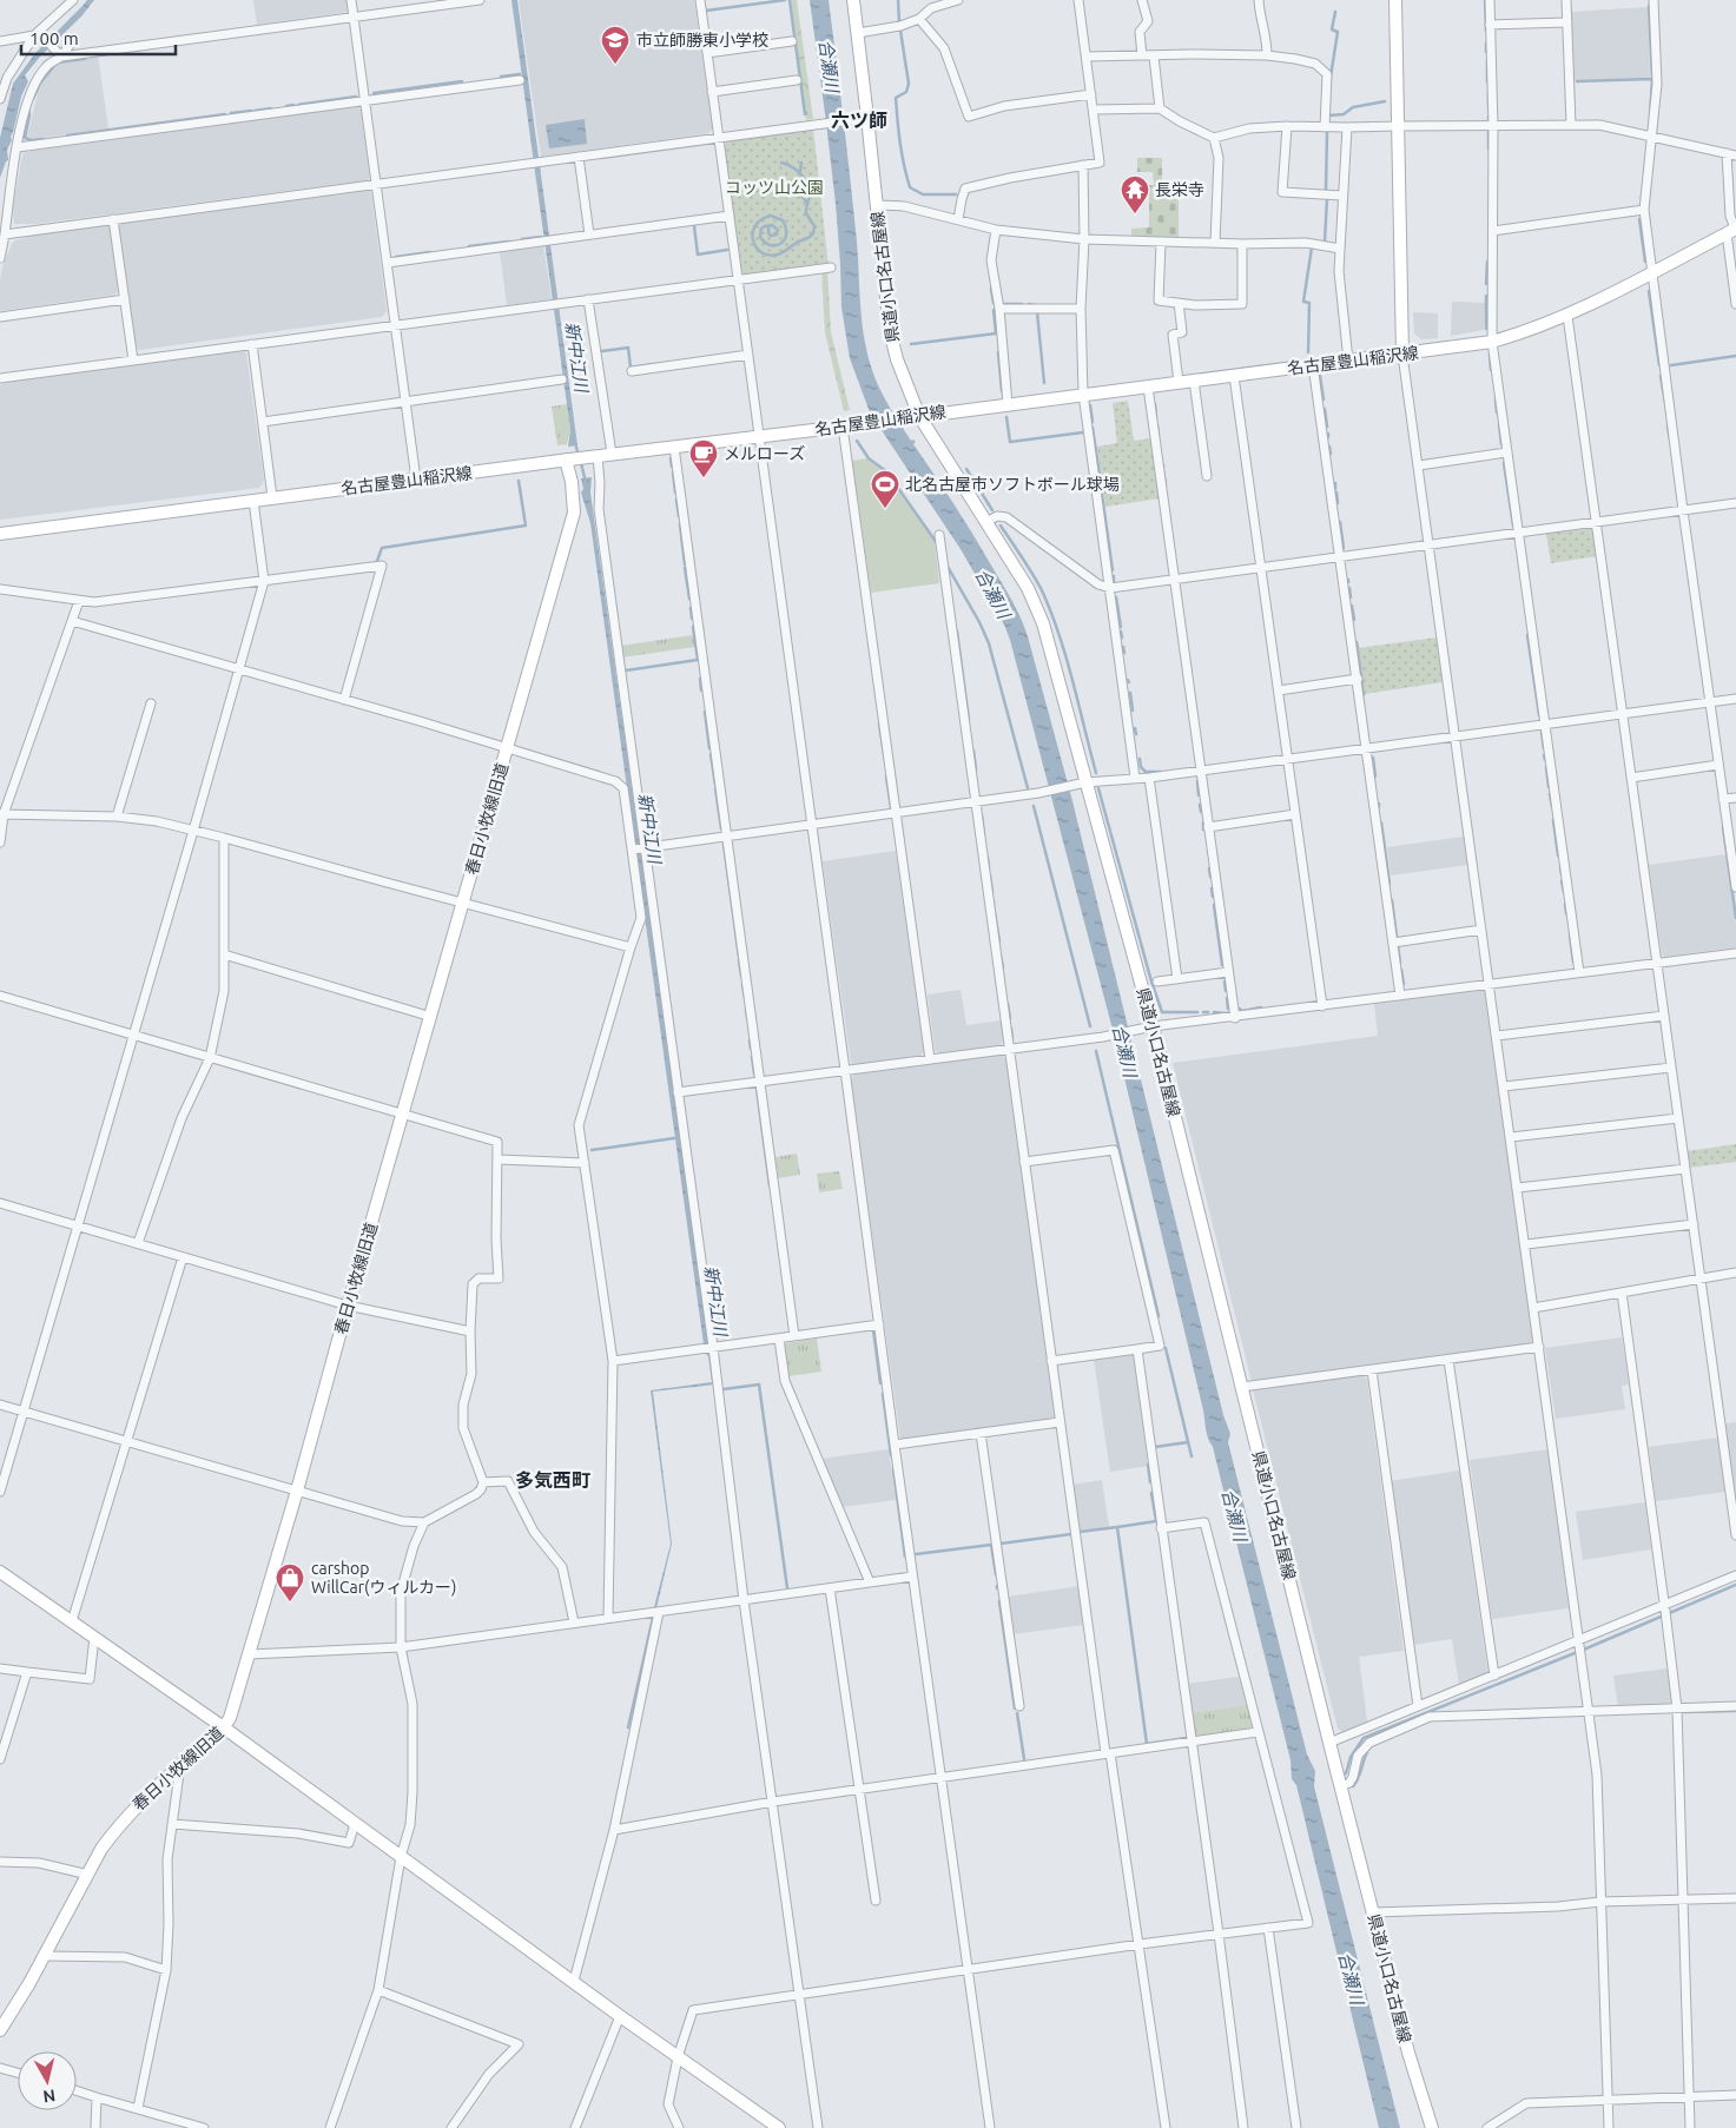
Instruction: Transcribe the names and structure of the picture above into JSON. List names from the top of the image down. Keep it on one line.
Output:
{"streets":{"main road":["県道小口名古屋線","名古屋豊山稲沢線","春日小牧線旧道"]},"crossings":[["県道小口名古屋線","名古屋豊山稲沢線"],["名古屋豊山稲沢線","春日小牧線旧道"]],"districts":["六ツ師","多気西町"],"water":["合瀬川","新中江川"],"parks":["コッツ山公園"],"places":{"school or university":["市立師勝東小学校"],"temple":["長栄寺"],"cafe":["メルローズ"],"sports":["北名古屋市ソフトボール球場"],"shop":["carshop WillCar(ウィルカー)"]},"scale_bar":"100 m","north":"bottom"}
